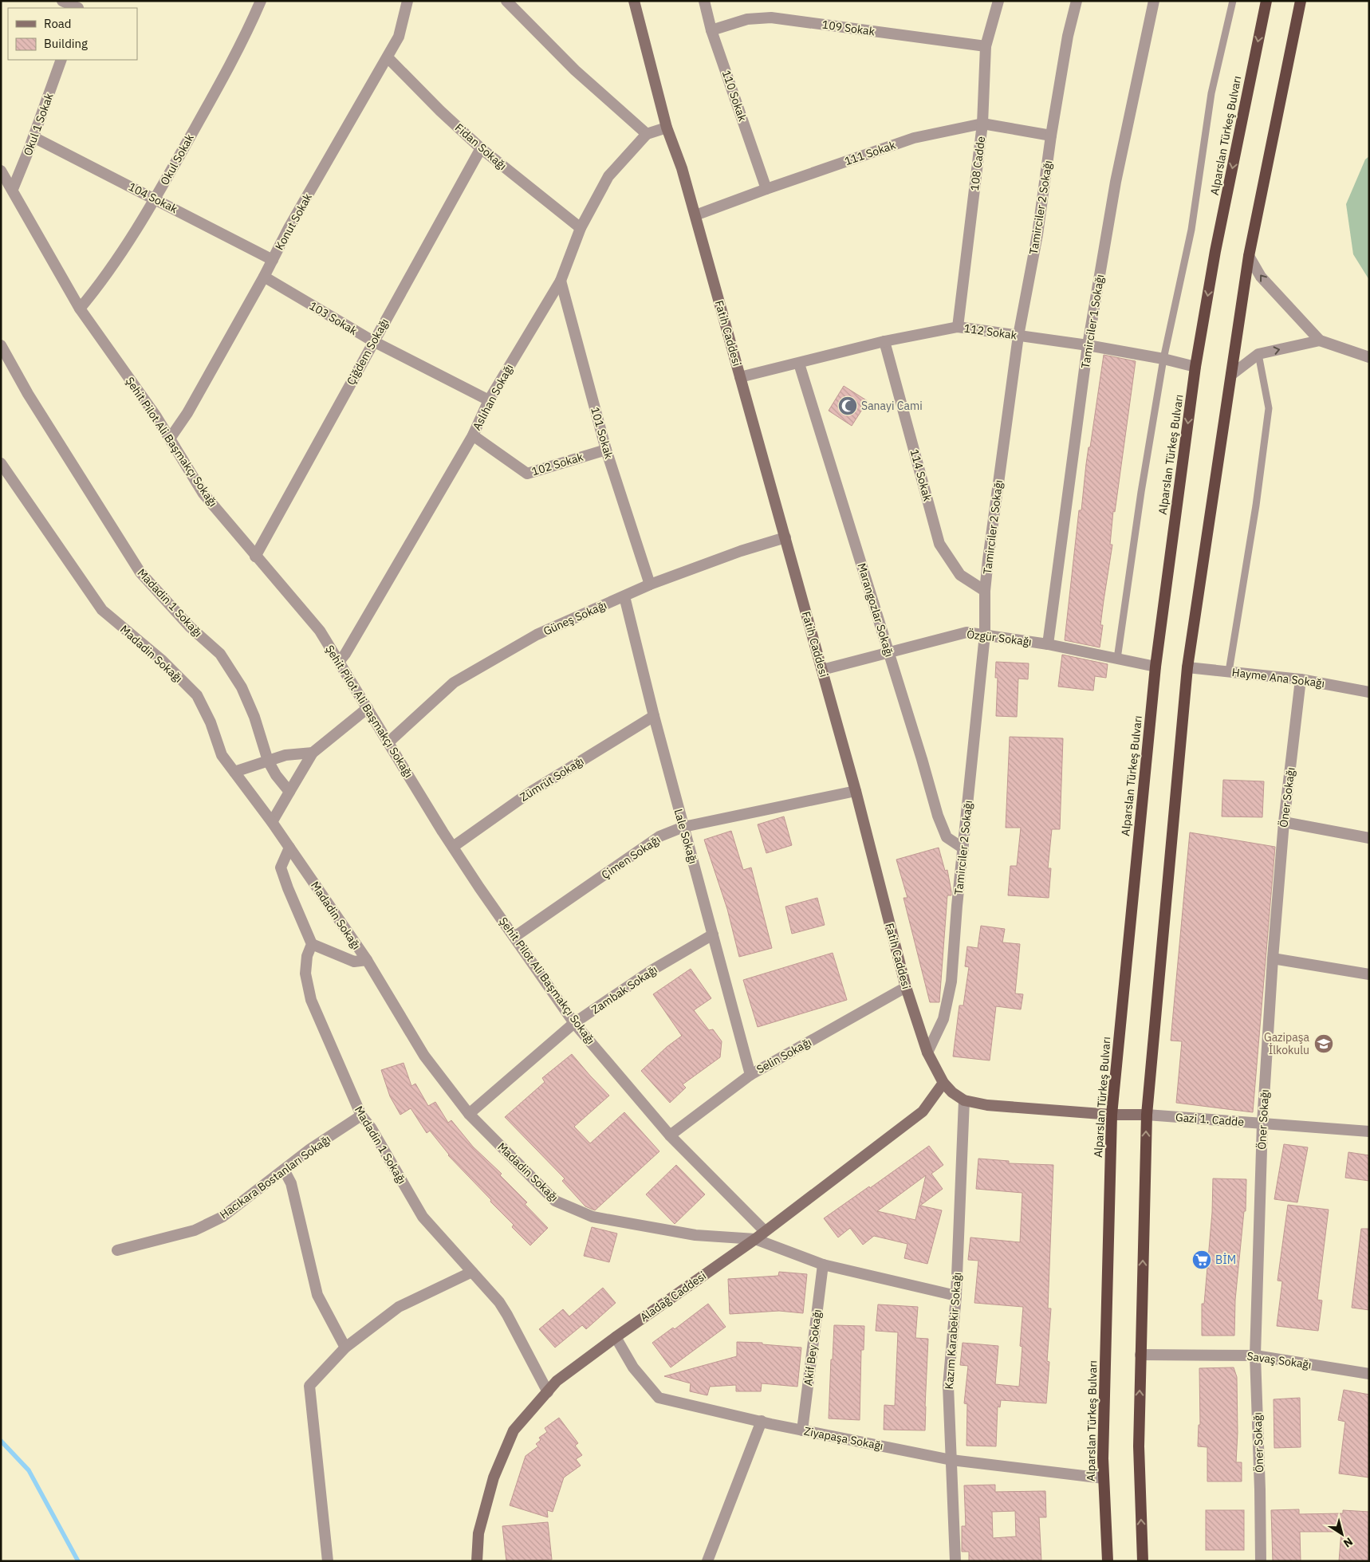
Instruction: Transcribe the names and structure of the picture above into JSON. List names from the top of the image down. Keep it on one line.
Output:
{"streets":{"highway":["Alparslan Türkeş Bulvarı"],"main road":["Fatih Caddesi","Aladağ Caddesi"],"street":["109 Sokak","110 Sokak","Okul 1 Sokak","Fidan Sokağı","111 Sokak","Okul Sokak","108 Cadde","104 Sokak","Tamirciler 2 Sokağı","Konut Sokak","103 Sokak","Tamirciler 1 Sokağı","112 Sokak","Çiğdem Sokağı","Aslıhan Sokağı","101 Sokak","Şehit Pilot Ali Başmakçı Sokağı","102 Sokak","114 Sokak","Madadin 1 Sokağı","Marangozlar Sokağı","Güneş Sokağı","Özgür Sokağı","Madadin Sokağı","Hayme Ana Sokağı","Zümrüt Sokağı","Öner Sokağı","Lale Sokağı","Çimen Sokağı","Zambak Sokağı","Selin Sokağı","Gazi 1. Cadde","Hacıkara Bostanları Sokağı","Kazım Karabekir Sokağı","Akif Bey Sokağı","Savaş Sokağı","Ziyapaşa Sokağı"]},"crossings":[["109 Sokak","110 Sokak"],["109 Sokak","108 Cadde"],["110 Sokak","111 Sokak"],["Okul 1 Sokak","104 Sokak"],["Okul 1 Sokak","Şehit Pilot Ali Başmakçı Sokağı"],["Alparslan Türkeş Bulvarı","112 Sokak"],["Alparslan Türkeş Bulvarı","Fatih Caddesi"],["Alparslan Türkeş Bulvarı","Özgür Sokağı"],["Alparslan Türkeş Bulvarı","Ziyapaşa Sokağı"],["Fidan Sokağı","Konut Sokak"],["Fidan Sokağı","Çiğdem Sokağı"],["Fidan Sokağı","Aslıhan Sokağı"],["111 Sokak","108 Cadde"],["111 Sokak","Tamirciler 2 Sokağı"],["111 Sokak","Fatih Caddesi"],["Okul Sokak","104 Sokak"],["Okul Sokak","Şehit Pilot Ali Başmakçı Sokağı"],["108 Cadde","112 Sokak"],["104 Sokak","Konut Sokak"],["Tamirciler 2 Sokağı","112 Sokak"],["Tamirciler 2 Sokağı","Fatih Caddesi"],["Tamirciler 2 Sokağı","114 Sokak"],["Tamirciler 2 Sokağı","Marangozlar Sokağı"],["Tamirciler 2 Sokağı","Özgür Sokağı"],["Konut Sokak","103 Sokak"],["Konut Sokak","Şehit Pilot Ali Başmakçı Sokağı"],["103 Sokak","Çiğdem Sokağı"],["103 Sokak","Aslıhan Sokağı"],["Tamirciler 1 Sokağı","112 Sokak"],["Tamirciler 1 Sokağı","Özgür Sokağı"],["112 Sokak","Fatih Caddesi"],["112 Sokak","114 Sokak"],["112 Sokak","Marangozlar Sokağı"],["Fatih Caddesi","Güneş Sokağı"],["Fatih Caddesi","Özgür Sokağı"],["Fatih Caddesi","Çimen Sokağı"],["Fatih Caddesi","Selin Sokağı"],["Fatih Caddesi","Gazi 1. Cadde"],["Fatih Caddesi","Aladağ Caddesi"],["Fatih Caddesi","Kazım Karabekir Sokağı"],["Çiğdem Sokağı","Şehit Pilot Ali Başmakçı Sokağı"],["Aslıhan Sokağı","101 Sokak"],["Aslıhan Sokağı","Şehit Pilot Ali Başmakçı Sokağı"],["Aslıhan Sokağı","102 Sokak"],["101 Sokak","102 Sokak"],["101 Sokak","Güneş Sokağı"],["Şehit Pilot Ali Başmakçı Sokağı","Güneş Sokağı"],["Şehit Pilot Ali Başmakçı Sokağı","Zümrüt Sokağı"],["Şehit Pilot Ali Başmakçı Sokağı","Çimen Sokağı"],["Şehit Pilot Ali Başmakçı Sokağı","Zambak Sokağı"],["Şehit Pilot Ali Başmakçı Sokağı","Selin Sokağı"],["Şehit Pilot Ali Başmakçı Sokağı","Aladağ Caddesi"],["Madadin 1 Sokağı","Hacıkara Bostanları Sokağı"],["Madadin 1 Sokağı","Aladağ Caddesi"],["Marangozlar Sokağı","Özgür Sokağı"],["Güneş Sokağı","Lale Sokağı"],["Madadin Sokağı","Zambak Sokağı"],["Madadin Sokağı","Aladağ Caddesi"],["Hayme Ana Sokağı","Öner Sokağı"],["Zümrüt Sokağı","Lale Sokağı"],["Öner Sokağı","Gazi 1. Cadde"],["Öner Sokağı","Savaş Sokağı"],["Lale Sokağı","Çimen Sokağı"],["Lale Sokağı","Zambak Sokağı"],["Lale Sokağı","Selin Sokağı"],["Aladağ Caddesi","Ziyapaşa Sokağı"],["Kazım Karabekir Sokağı","Ziyapaşa Sokağı"],["Akif Bey Sokağı","Ziyapaşa Sokağı"]],"places":{"mosque":["Sanayi Cami"],"school or university":["Gazipaşa İlkokulu"],"supermarket":["BİM"]},"legend":["Road","Building"],"north":"bottom right"}
